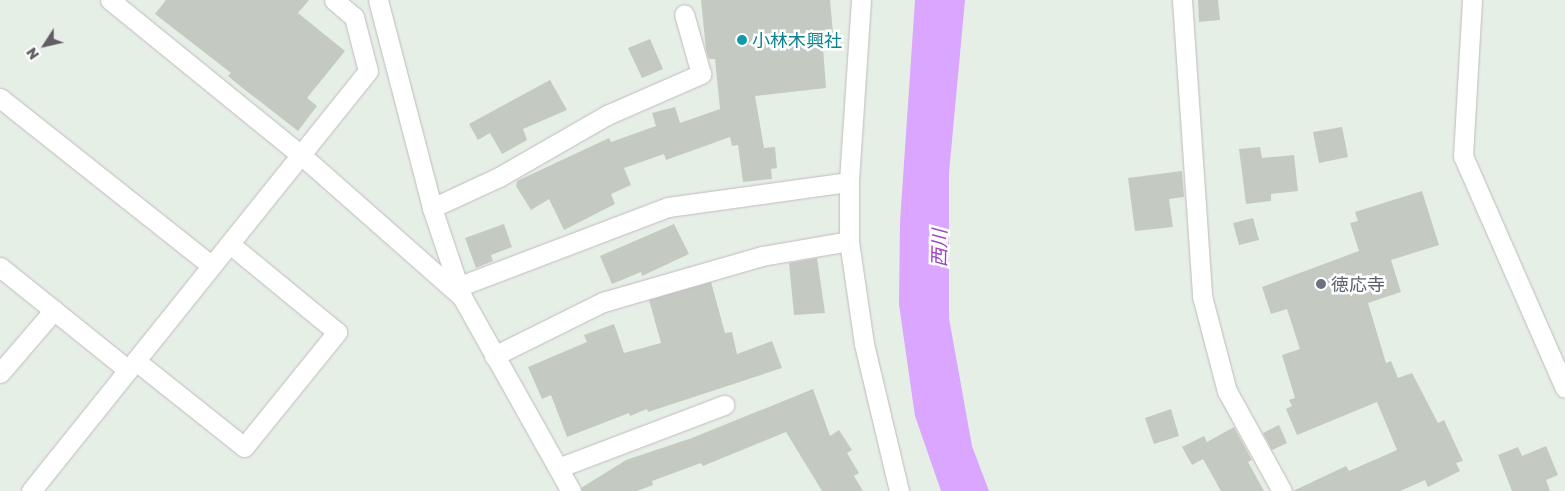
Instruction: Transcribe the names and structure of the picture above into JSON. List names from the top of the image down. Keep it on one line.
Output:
{"water":["西川"],"places":["小林木興社","徳応寺"],"north":"bottom left"}
